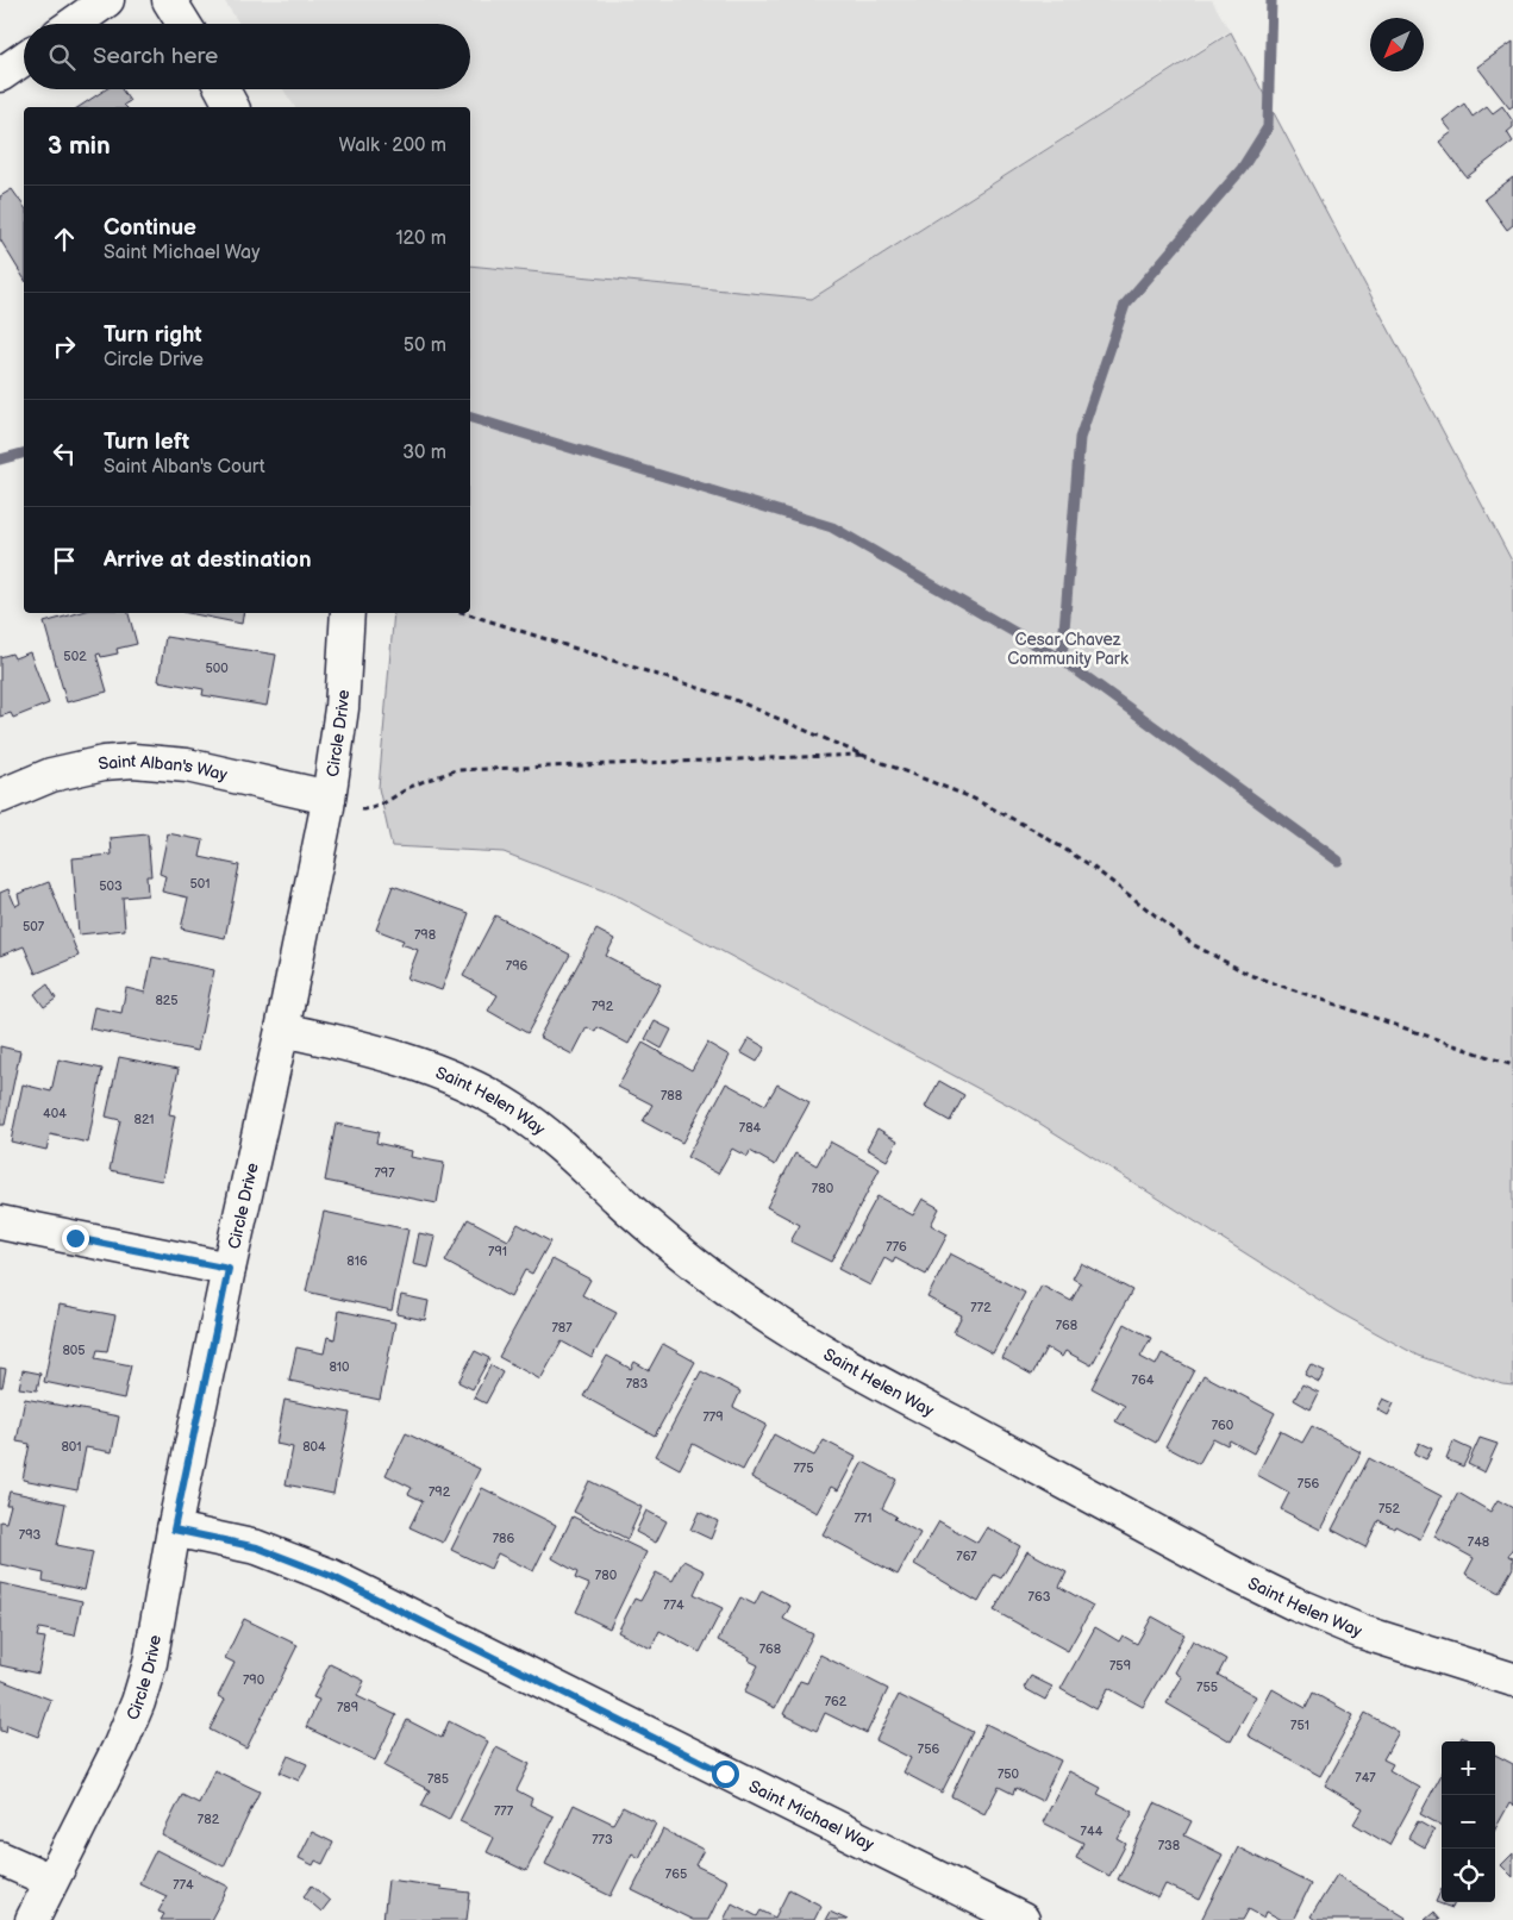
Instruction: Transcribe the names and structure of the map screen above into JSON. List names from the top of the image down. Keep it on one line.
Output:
{"streets":{"street":["Circle Drive","Saint Alban's Way","Saint Helen Way","Saint Michael Way"]},"crossings":[["Circle Drive","Saint Alban's Way"],["Circle Drive","Saint Helen Way"],["Circle Drive","Saint Michael Way"]],"parks":["Cesar Chavez Community Park"],"house_numbers":["502","500","501","503","507","798","796","825","792","788","404","821","784","797","780","776","791","816","772","768","787","805","810","764","783","779","760","801","804","775","756","792","752","771","793","786","748","767","780","763","774","768","759","790","755","762","789","751","756","750","747","785","777","782","744","773","738","765","774"],"north":"bottom left","page":{"search":"Search here","heading":["3 min","Walk · 200 m"],"list":[["Continue","Saint Michael Way","120 m"],["Turn right","Circle Drive","50 m"],["Turn left","Saint Alban's Court","30 m"],"Arrive at destination"],"map_buttons":["+","−"]}}
